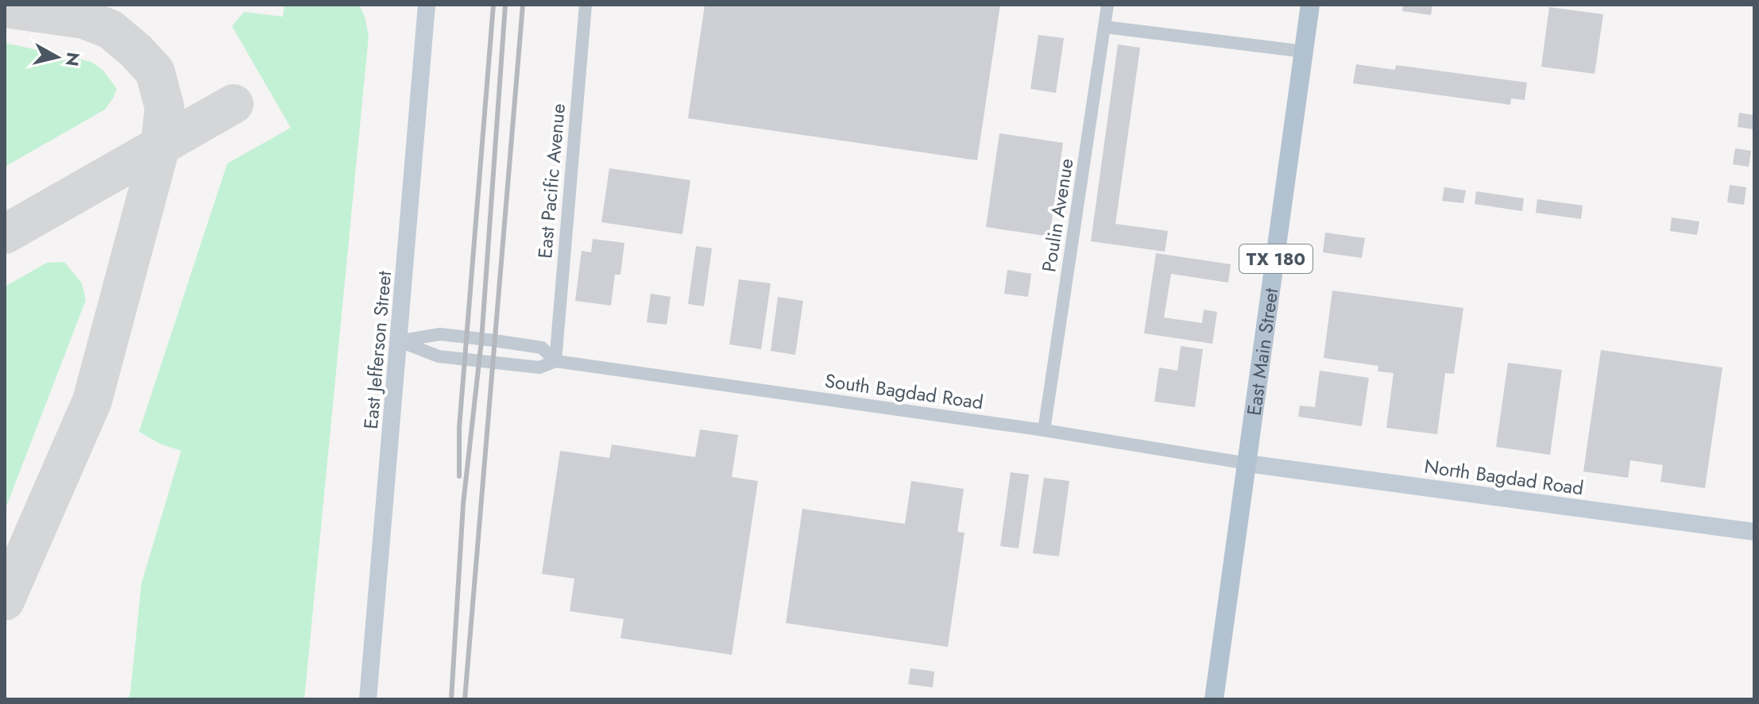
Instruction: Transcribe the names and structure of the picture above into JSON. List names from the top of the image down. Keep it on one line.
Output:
{"streets":{"main road":["TX 180","East Jefferson Street","East Main Street","North Bagdad Road"],"street":["East Pacific Avenue","Poulin Avenue","South Bagdad Road"]},"crossings":[["East Pacific Avenue","South Bagdad Road"],["Poulin Avenue","South Bagdad Road"],["East Jefferson Street","South Bagdad Road"],["East Main Street","South Bagdad Road"],["East Main Street","North Bagdad Road"],["South Bagdad Road","North Bagdad Road"]],"north":"right"}
